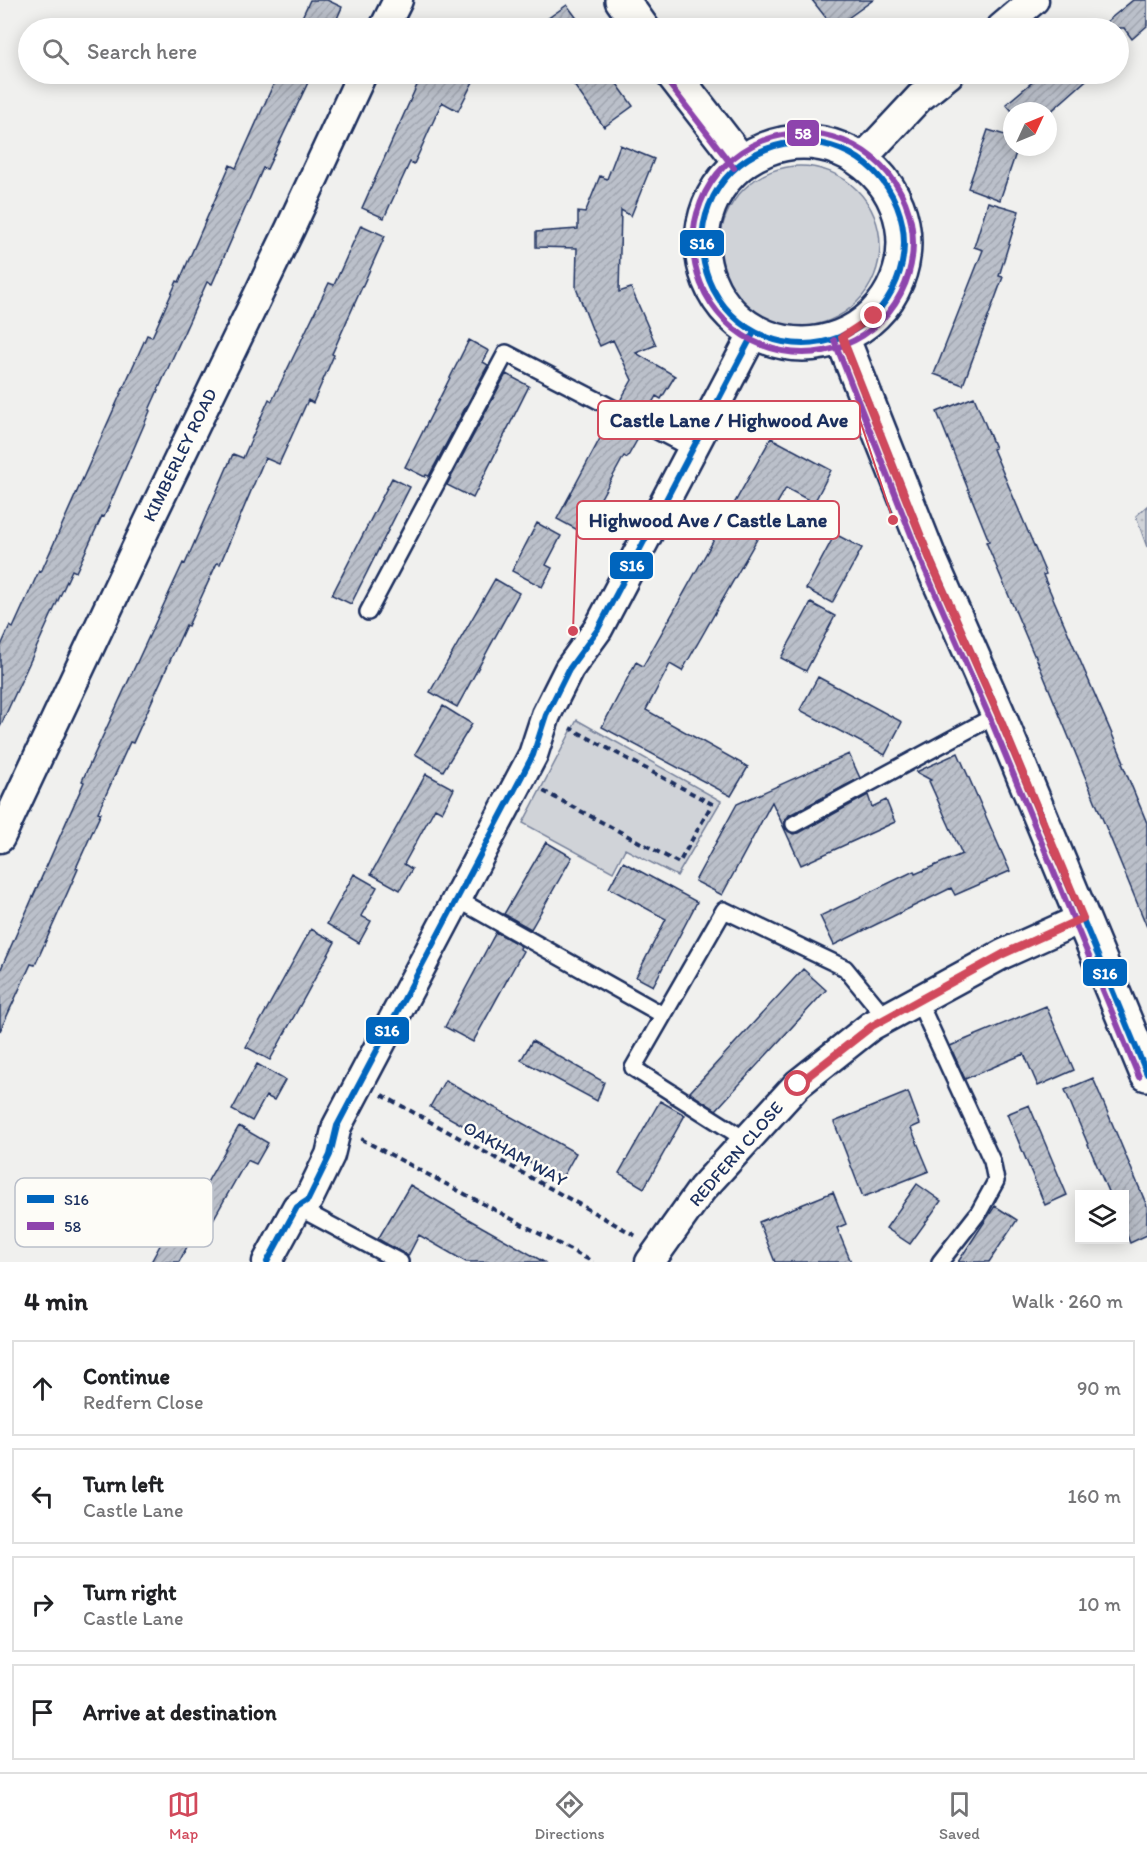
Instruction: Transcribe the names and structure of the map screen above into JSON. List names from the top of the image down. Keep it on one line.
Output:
{"streets":{"street":["KIMBERLEY ROAD","REDFERN CLOSE"],"path":["OAKHAM WAY"]},"crossings":[["OAKHAM WAY","REDFERN CLOSE"]],"places":["Castle Lane / Highwood Ave","Highwood Ave / Castle Lane"],"lines":["transit line 58","transit line S16"],"legend":["S16","58"],"north":"top right","page":{"search":"Search here","heading":["4 min","Walk · 260 m"],"list":[["Continue","Redfern Close","90 m"],["Turn left","Castle Lane","160 m"],["Turn right","Castle Lane","10 m"],"Arrive at destination"],"nav":["Map","Directions","Saved"]}}
